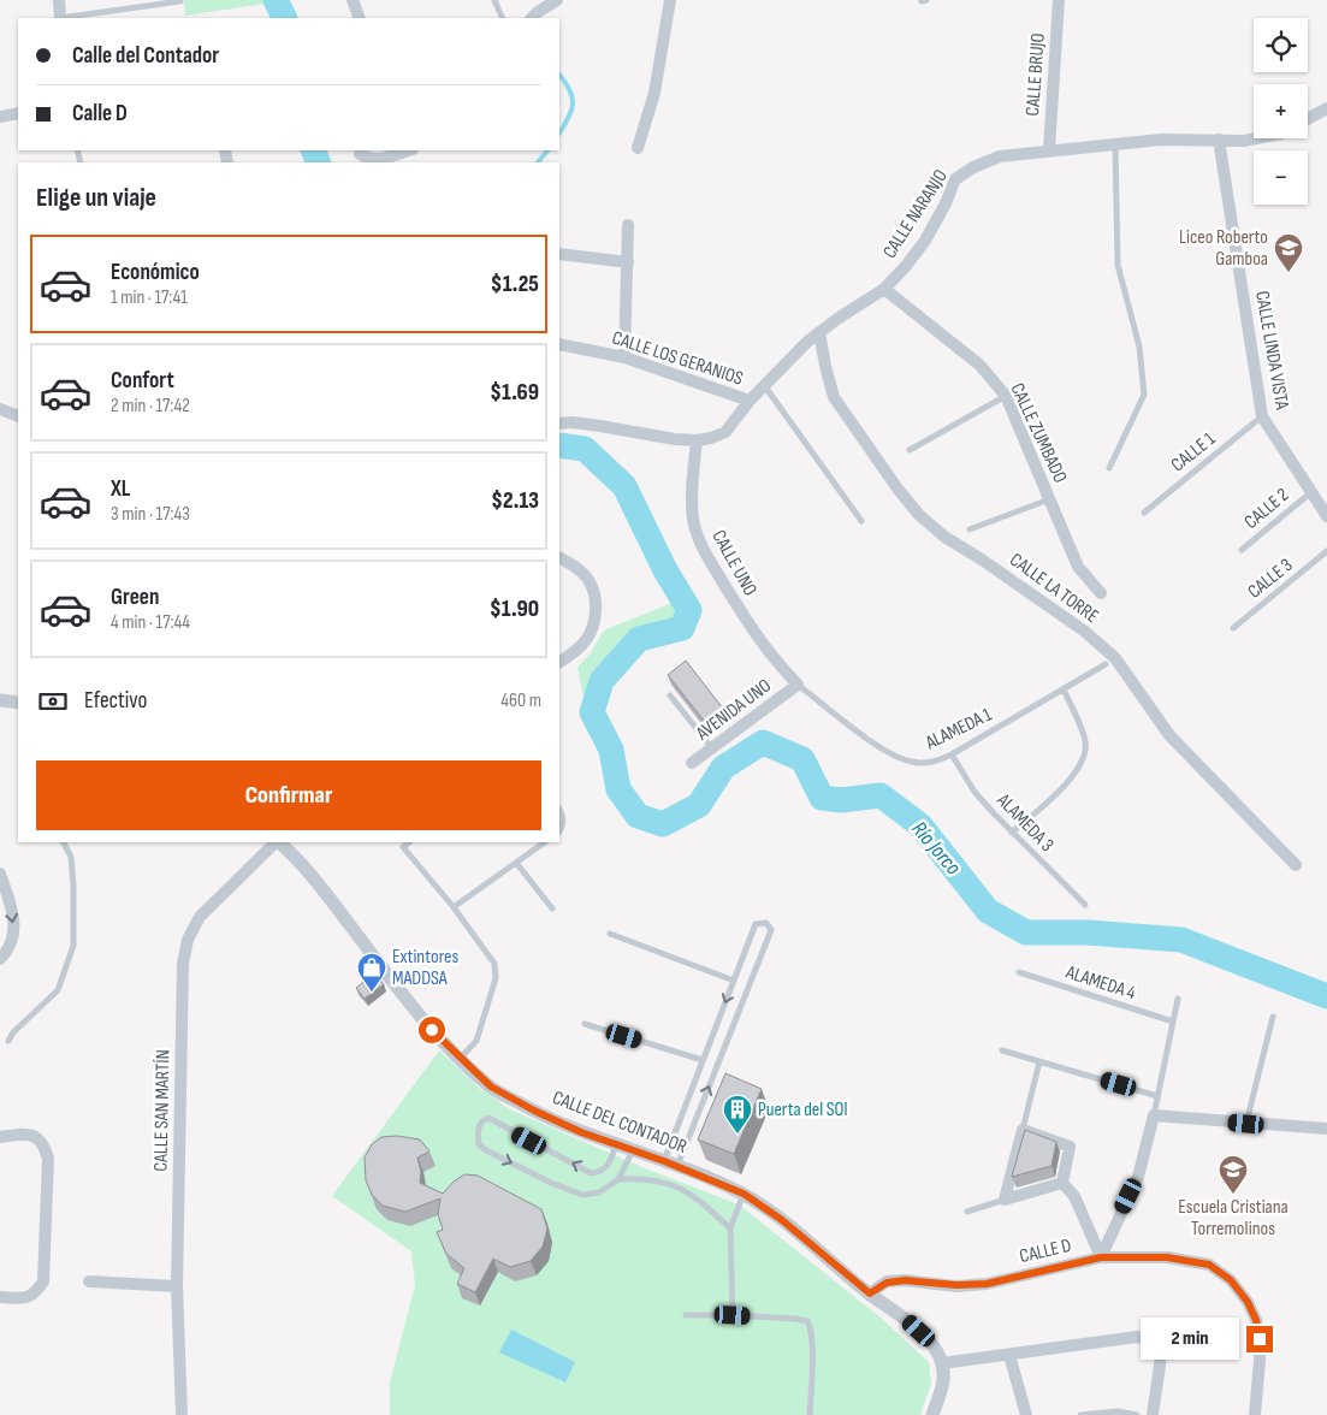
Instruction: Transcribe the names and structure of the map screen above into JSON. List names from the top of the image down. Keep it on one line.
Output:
{"streets":{"street":["CALLE BRUJO","CALLE NARANJO","CALLE LINDA VISTA","CALLE LOS GERANIOS","CALLE ZUMBADO","CALLE UNO","CALLE LA TORRE","AVENIDA UNO","CALLE SAN MARTÍN","CALLE DEL CONTADOR","CALLE D"],"lane":["CALLE 1","CALLE 2","CALLE 3","ALAMEDA 1","ALAMEDA 3","ALAMEDA 4"]},"crossings":[["CALLE BRUJO","CALLE NARANJO"],["CALLE NARANJO","CALLE LINDA VISTA"],["CALLE NARANJO","CALLE LOS GERANIOS"],["CALLE NARANJO","CALLE ZUMBADO"],["CALLE NARANJO","CALLE UNO"],["CALLE NARANJO","CALLE LA TORRE"],["CALLE LINDA VISTA","CALLE 1"],["CALLE LINDA VISTA","CALLE 2"],["CALLE UNO","AVENIDA UNO"],["CALLE UNO","ALAMEDA 1"],["AVENIDA UNO","ALAMEDA 1"],["ALAMEDA 1","ALAMEDA 3"],["CALLE DEL CONTADOR","CALLE D"]],"water":["Río Jorco"],"places":{"school or university":["Liceo Roberto Gamboa","Escuela Cristiana Torremolinos"],"shop":["Extintores MADDSA"],"building":["Puerta del SOl"]},"page":{"map_buttons":["+","−"],"banner":["Calle del Contador","Calle D"],"heading":"Elige un viaje","list":[{"name":"Económico","note":"1 min · 17:41","value":"$1.25"},{"name":"Confort","note":"2 min · 17:42","value":"$1.69"},{"name":"XL","note":"3 min · 17:43","value":"$2.13"},{"name":"Green","note":"4 min · 17:44","value":"$1.90"}],"pay":["Efectivo","460 m"],"buttons":"Confirmar","bubble":"2 min"}}
